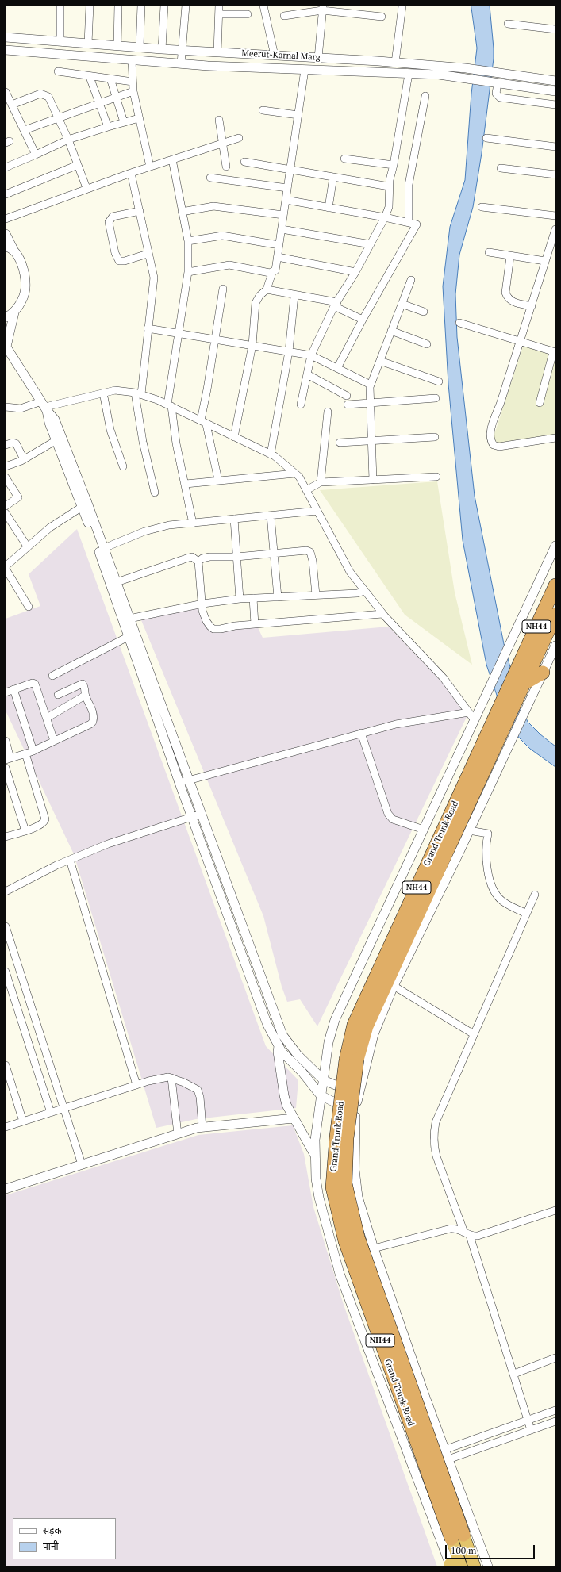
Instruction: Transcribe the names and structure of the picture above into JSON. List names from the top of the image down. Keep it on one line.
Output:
{"streets":{"highway":["NH44","Grand Trunk Road"],"street":["Meerut-Karnal Marg"]},"crossings":[["NH44","Grand Trunk Road"]],"legend":["सड़क","पानी"],"scale_bar":"100 m"}
